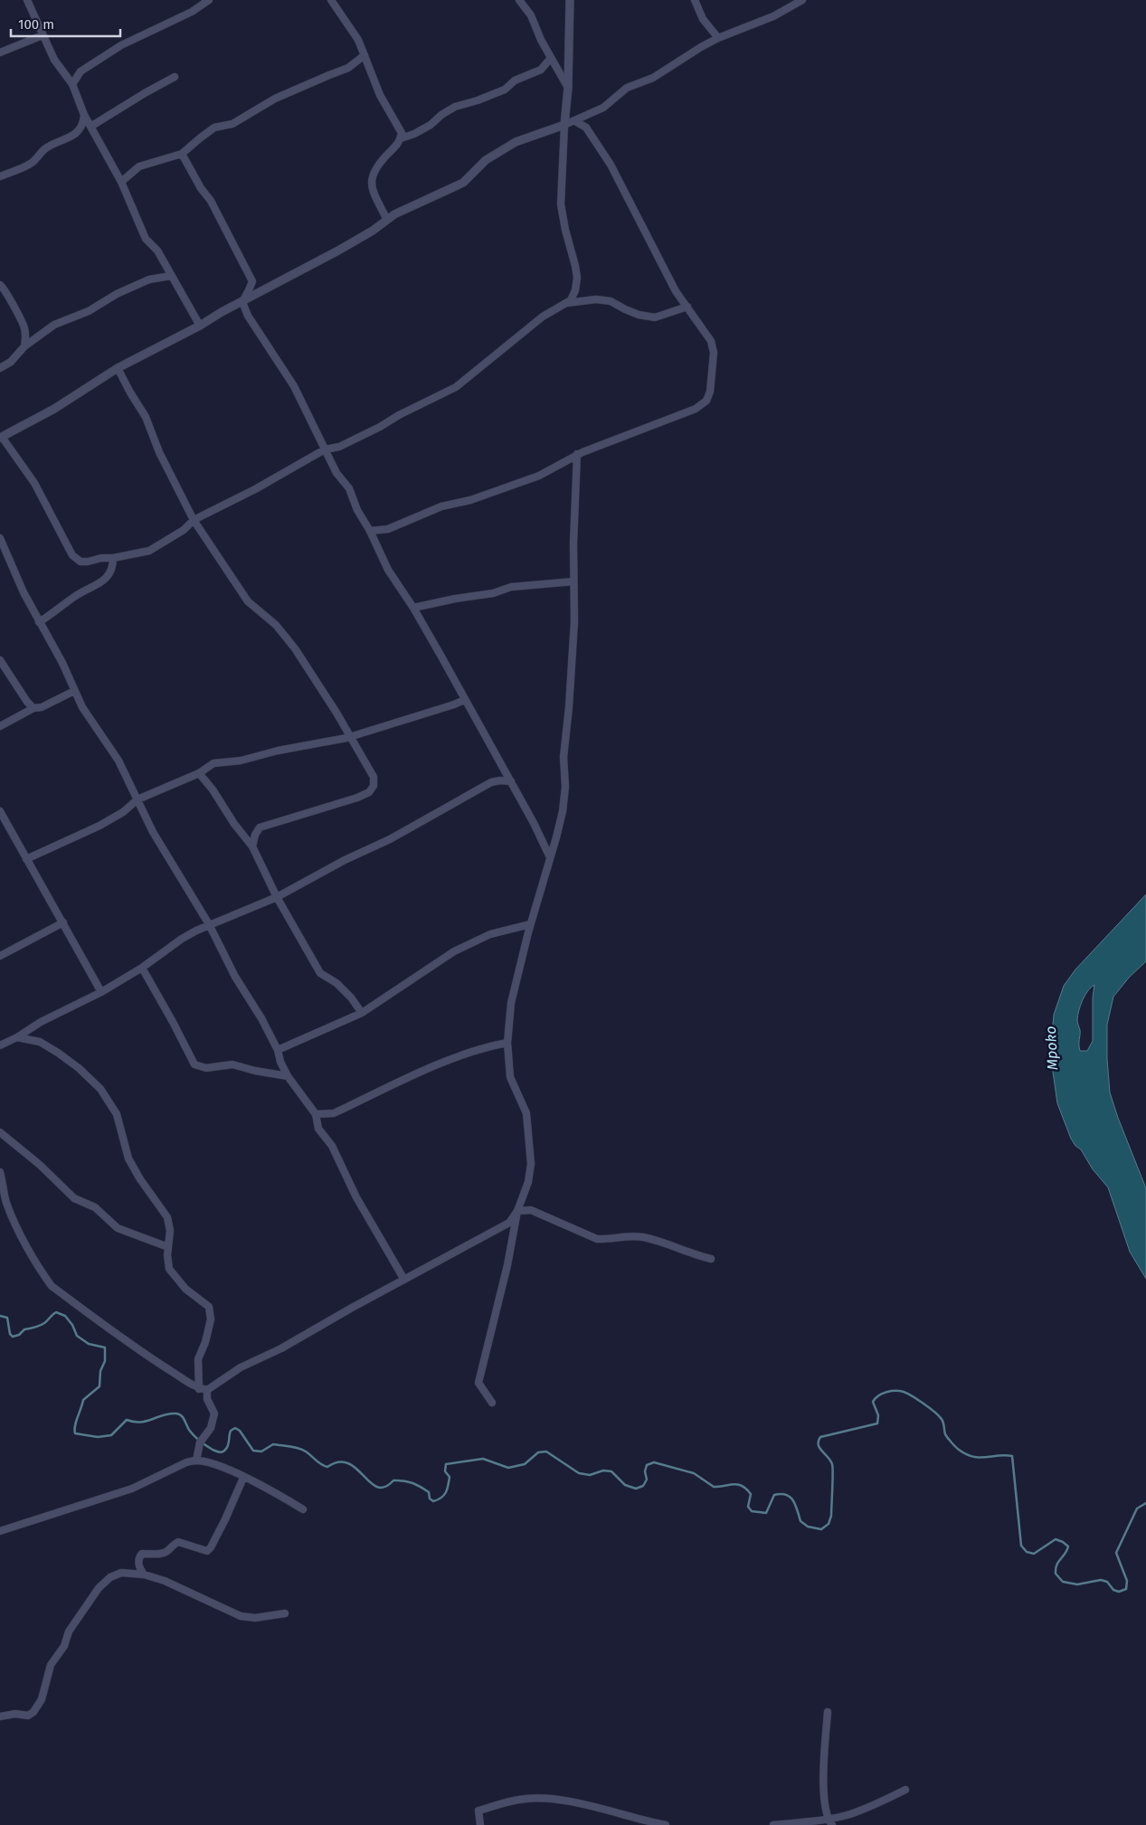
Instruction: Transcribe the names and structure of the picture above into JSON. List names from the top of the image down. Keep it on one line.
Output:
{"water":["Mpoko"],"scale_bar":"100 m"}
